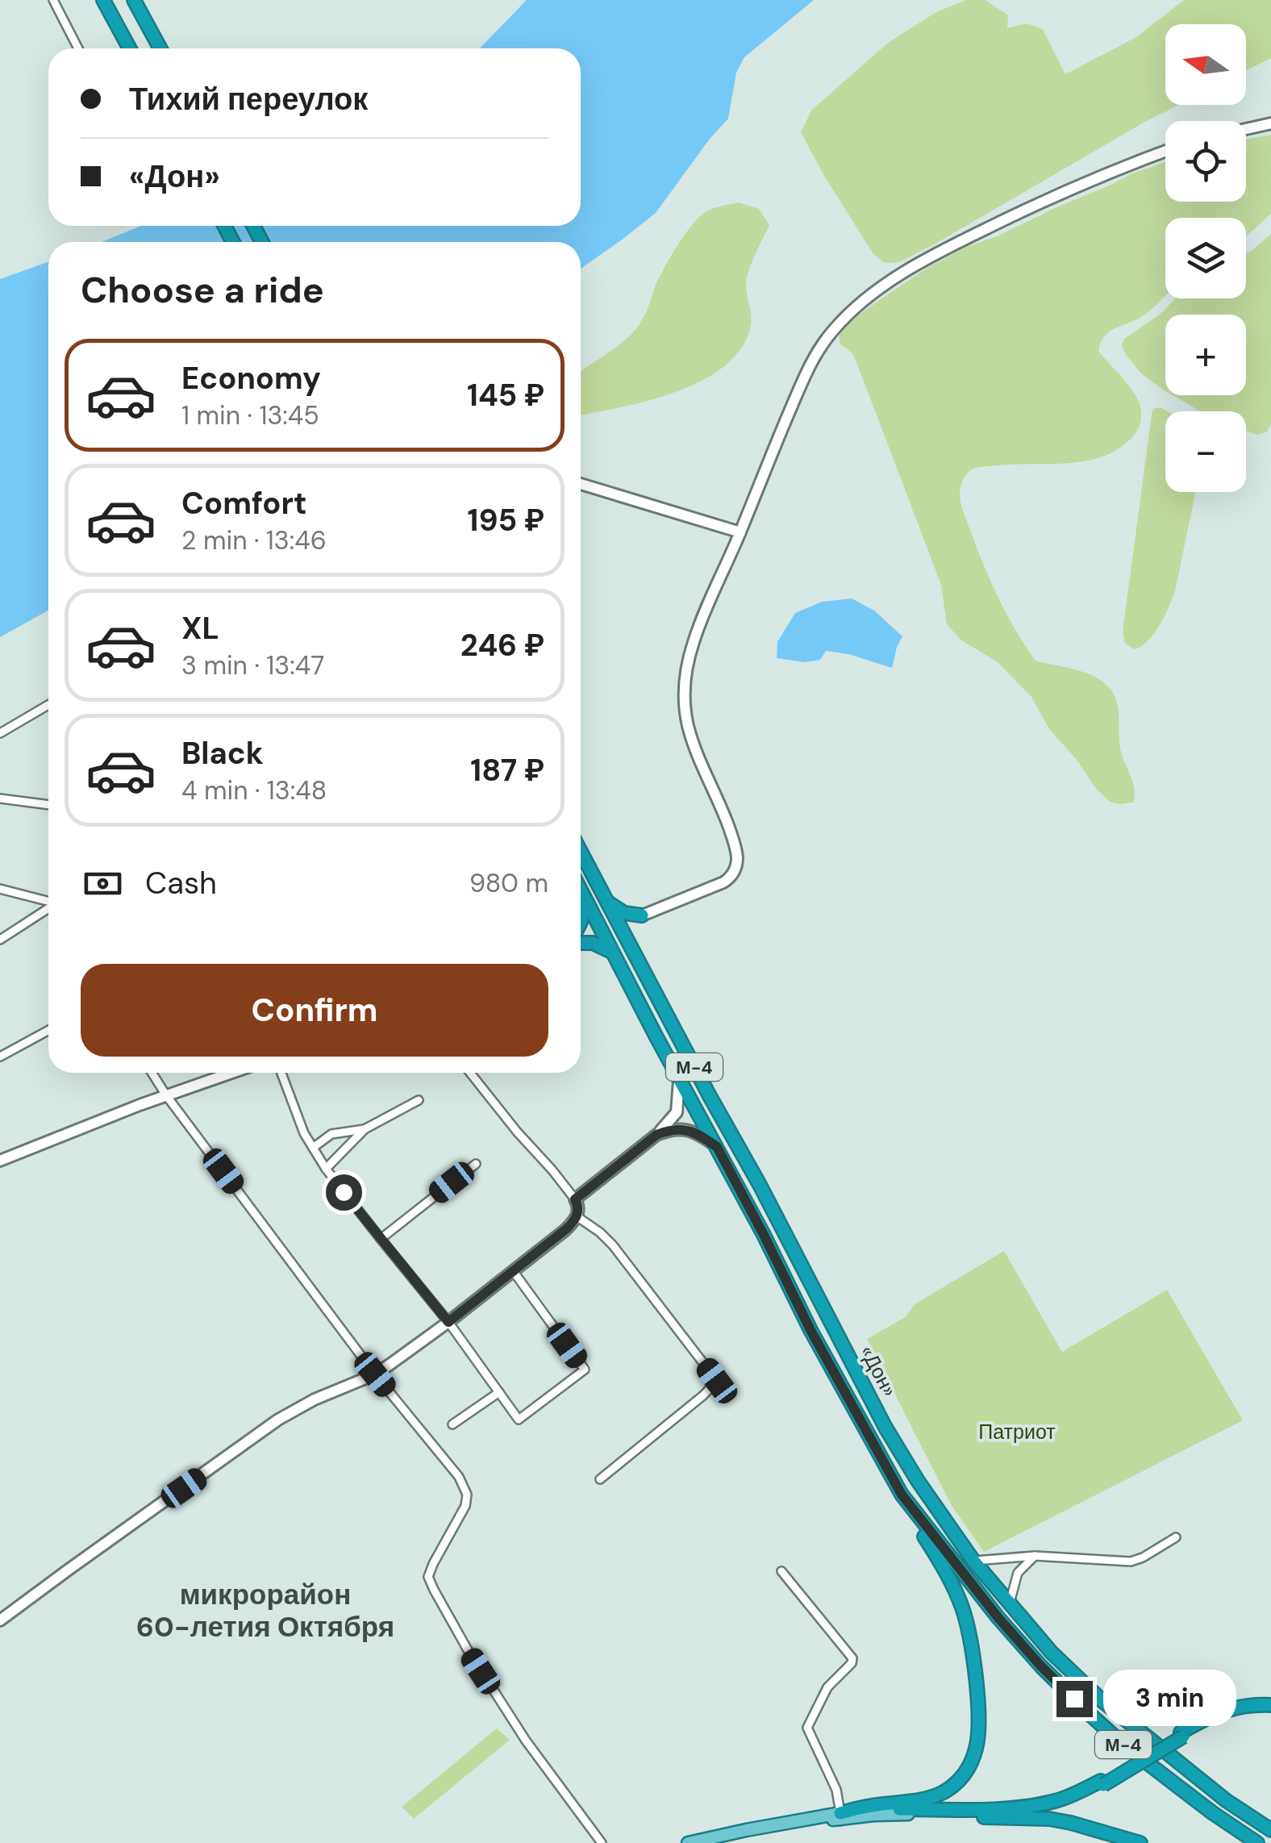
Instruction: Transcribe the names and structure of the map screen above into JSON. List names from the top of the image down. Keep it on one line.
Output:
{"streets":{"highway":["М-4","«Дон»"]},"districts":["микрорайон 60-летия Октября"],"parks":["Патриот"],"north":"left","page":{"map_buttons":["+","−"],"banner":["Тихий переулок","«Дон»"],"heading":"Choose a ride","list":[{"name":"Economy","note":"1 min · 13:45","value":"145 ₽"},{"name":"Comfort","note":"2 min · 13:46","value":"195 ₽"},{"name":"XL","note":"3 min · 13:47","value":"246 ₽"},{"name":"Black","note":"4 min · 13:48","value":"187 ₽"}],"pay":["Cash","980 m"],"buttons":"Confirm","bubble":"3 min"}}
